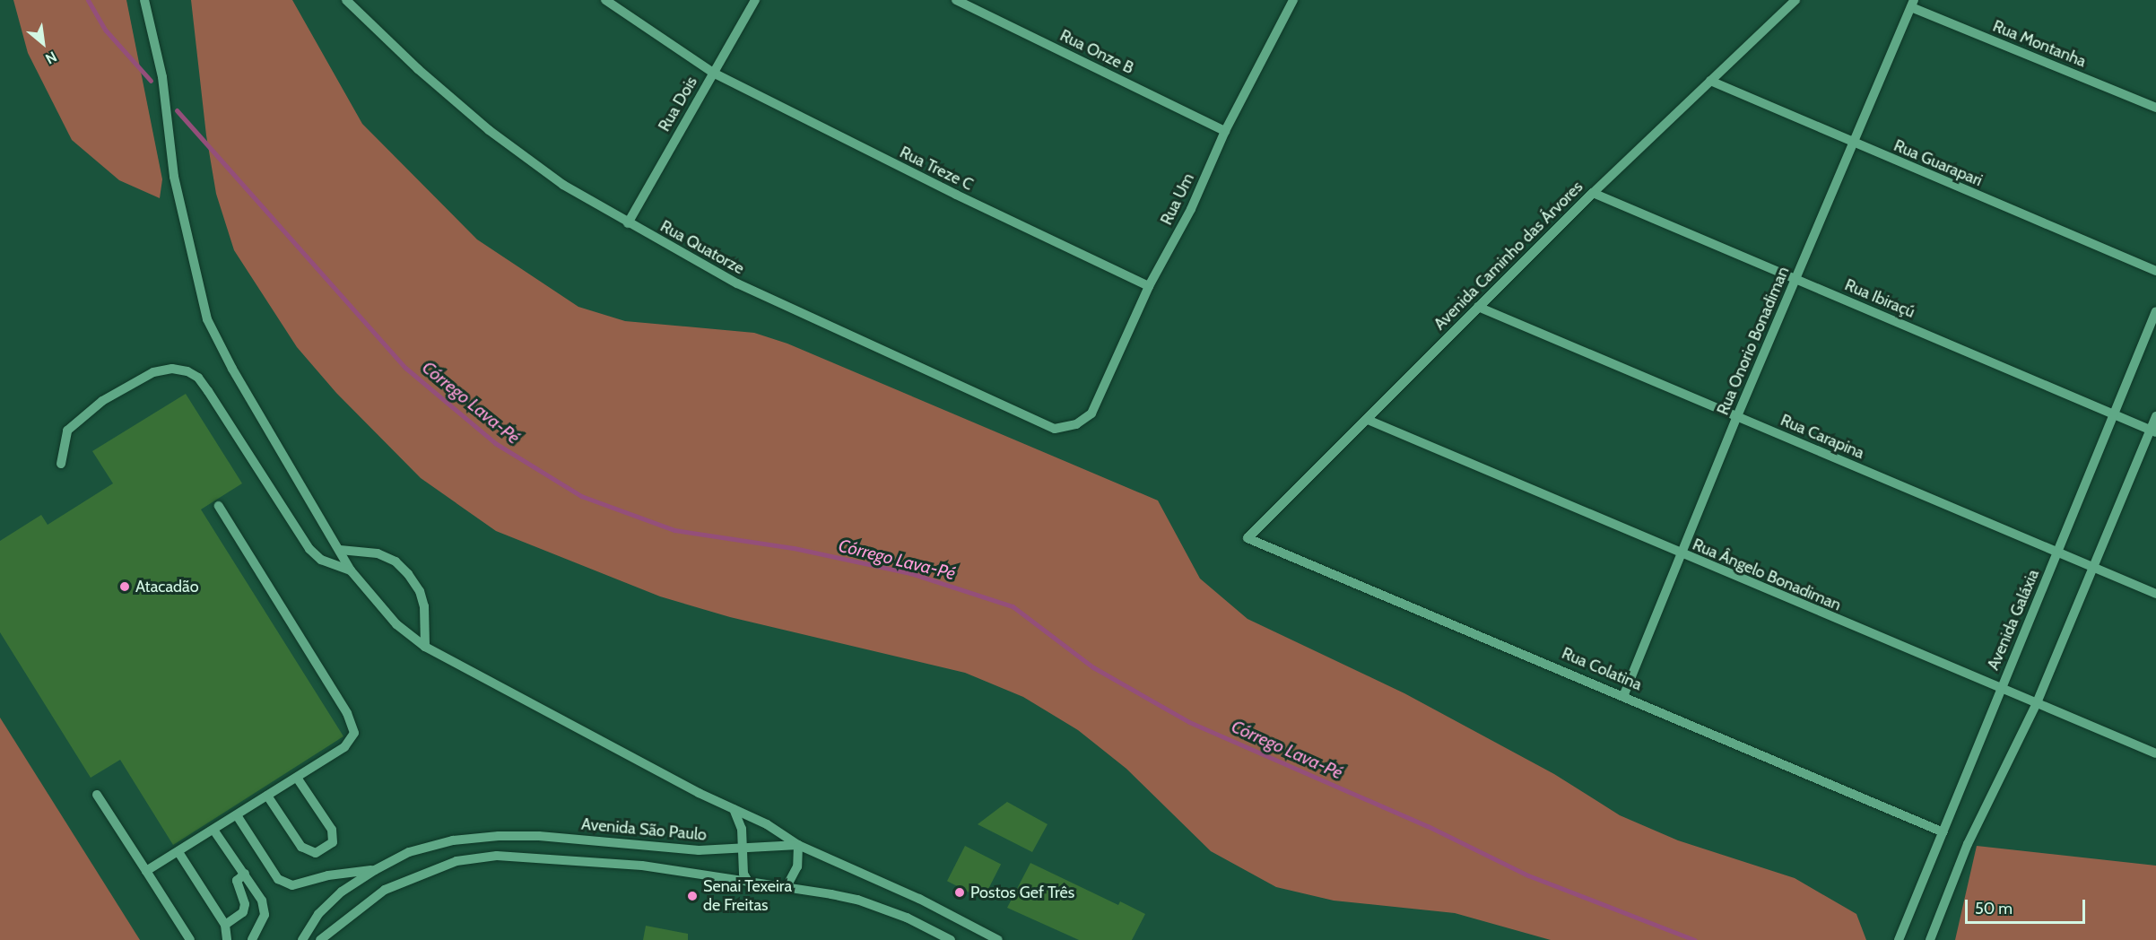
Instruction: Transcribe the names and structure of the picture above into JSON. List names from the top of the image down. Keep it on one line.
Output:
{"streets":{"street":["Rua Montanha","Rua Onze B","Rua Dois","Rua Guarapari","Rua Treze C","Rua Um","Rua Quatorze","Avenida Caminho das Árvores","Rua Ibiraçú","Rua Onorio Bonadiman","Rua Carapina","Rua Ângelo Bonadiman","Avenida Galáxia","Rua Colatina","Avenida São Paulo"]},"crossings":[["Rua Montanha","Rua Onorio Bonadiman"],["Rua Onze B","Rua Um"],["Rua Dois","Rua Treze C"],["Rua Dois","Rua Quatorze"],["Rua Guarapari","Avenida Caminho das Árvores"],["Rua Guarapari","Rua Onorio Bonadiman"],["Rua Treze C","Rua Um"],["Rua Um","Rua Quatorze"],["Avenida Caminho das Árvores","Rua Ibiraçú"],["Avenida Caminho das Árvores","Rua Carapina"],["Avenida Caminho das Árvores","Rua Ângelo Bonadiman"],["Avenida Caminho das Árvores","Rua Colatina"],["Rua Ibiraçú","Rua Onorio Bonadiman"],["Rua Ibiraçú","Avenida Galáxia"],["Rua Onorio Bonadiman","Rua Carapina"],["Rua Onorio Bonadiman","Rua Ângelo Bonadiman"],["Rua Onorio Bonadiman","Rua Colatina"],["Rua Carapina","Avenida Galáxia"],["Rua Ângelo Bonadiman","Avenida Galáxia"],["Avenida Galáxia","Rua Colatina"]],"water":["Córrego Lava-Pé"],"places":["Atacadão","Postos Gef Três","Senai Texeira de Freitas"],"scale_bar":"50 m","north":"bottom right"}
